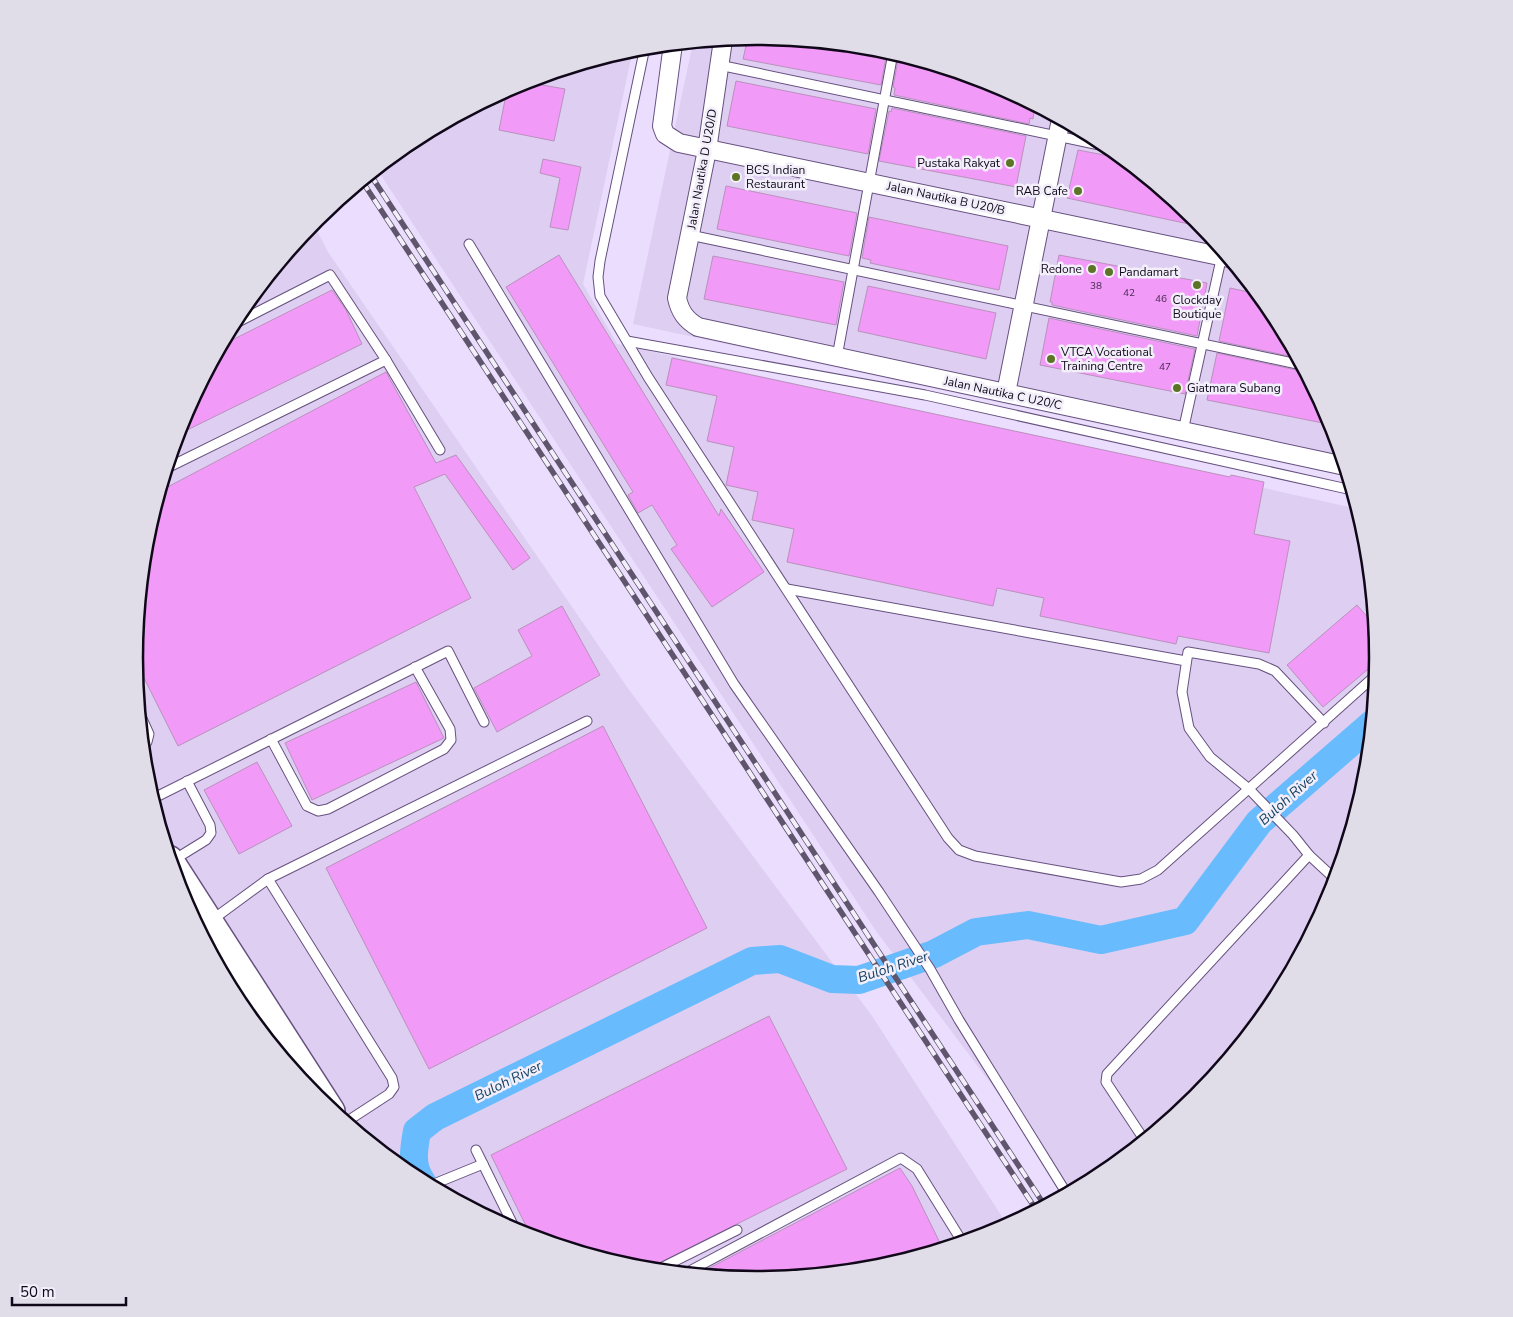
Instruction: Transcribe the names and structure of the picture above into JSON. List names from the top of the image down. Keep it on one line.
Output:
{"streets":{"street":["Jalan Nautika D U20/D","Jalan Nautika B U20/B","Jalan Nautika C U20/C"]},"crossings":[["Jalan Nautika D U20/D","Jalan Nautika B U20/B"],["Jalan Nautika D U20/D","Jalan Nautika C U20/C"]],"water":["Buloh River"],"places":["Pustaka Rakyat","BCS Indian Restaurant","RAB Cafe","Redone","Pandamart","Clockday Boutique","VTCA Vocational Training Centre","Giatmara Subang"],"house_numbers":["38","42","46","47"],"scale_bar":"50 m"}
